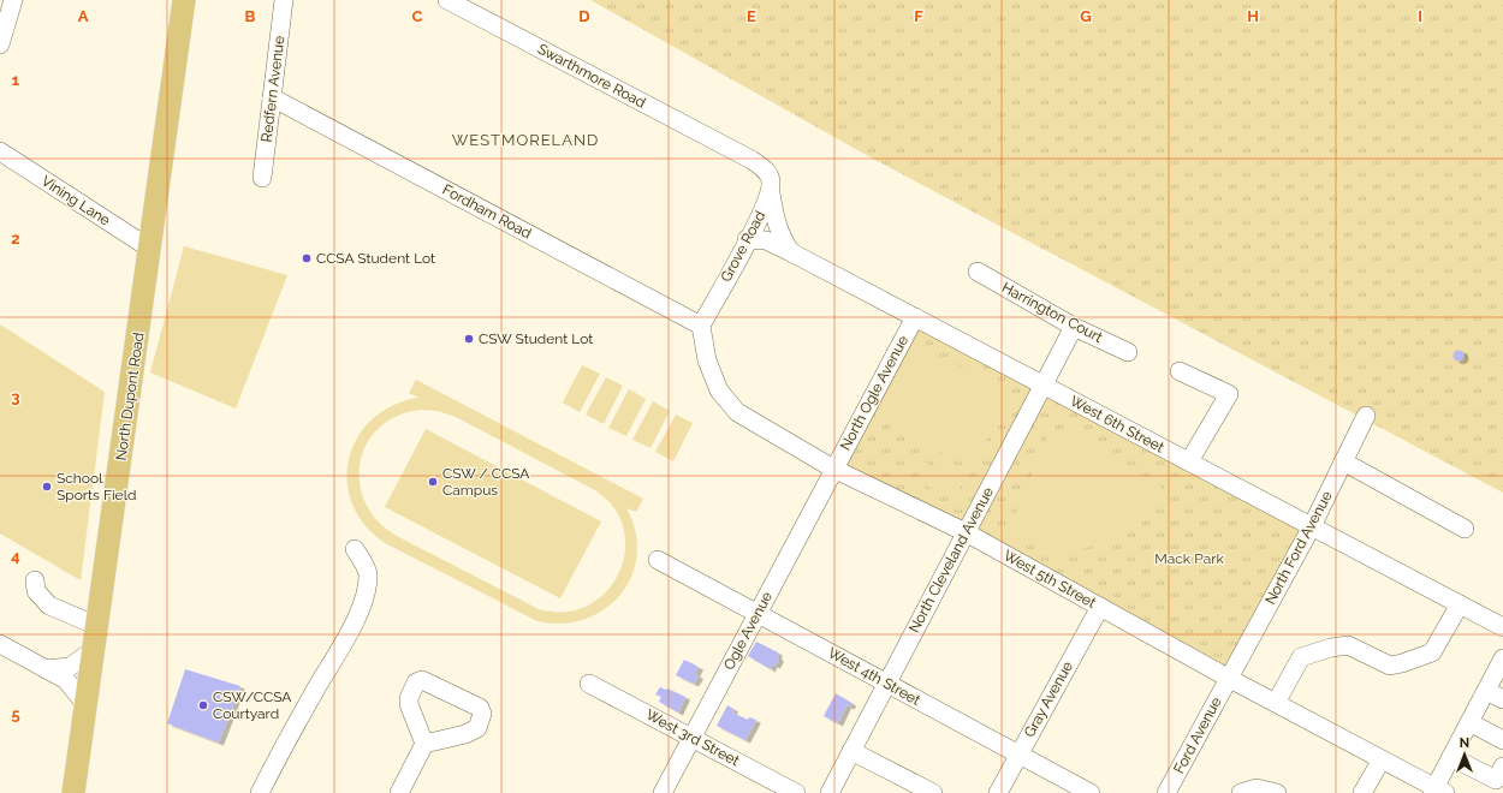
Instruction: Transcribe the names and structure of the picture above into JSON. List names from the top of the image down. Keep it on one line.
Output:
{"streets":{"main road":["North Dupont Road"],"street":["Swarthmore Road","Redfern Avenue","Vining Lane","Fordham Road","Grove Road","Harrington Court","North Ogle Avenue","West 6th Street","North Ford Avenue","North Cleveland Avenue","West 5th Street","Ogle Avenue","West 4th Street","Gray Avenue","Ford Avenue","West 3rd Street"]},"crossings":[["Swarthmore Road","Grove Road"],["Redfern Avenue","Fordham Road"],["Vining Lane","North Dupont Road"],["Fordham Road","Grove Road"],["Fordham Road","West 5th Street"],["Grove Road","West 6th Street"],["Grove Road","West 5th Street"],["Harrington Court","North Cleveland Avenue"],["North Ogle Avenue","West 6th Street"],["North Ogle Avenue","West 5th Street"],["North Ogle Avenue","Ogle Avenue"],["West 6th Street","North Ford Avenue"],["West 6th Street","North Cleveland Avenue"],["North Ford Avenue","West 5th Street"],["North Ford Avenue","Ford Avenue"],["North Cleveland Avenue","West 5th Street"],["North Cleveland Avenue","West 4th Street"],["West 5th Street","Ogle Avenue"],["West 5th Street","Gray Avenue"],["West 5th Street","Ford Avenue"],["Ogle Avenue","West 4th Street"],["Ogle Avenue","West 3rd Street"],["West 4th Street","Gray Avenue"]],"districts":["WESTMORELAND"],"parks":["Mack Park"],"places":["CCSA Student Lot","CSW Student Lot","CSW / CCSA Campus","School Sports Field","CSW/CCSA Courtyard"],"north":"top","grid":{"columns":["A","B","C","D","E","F","G","H","I"],"rows":["1","2","3","4","5"]}}
